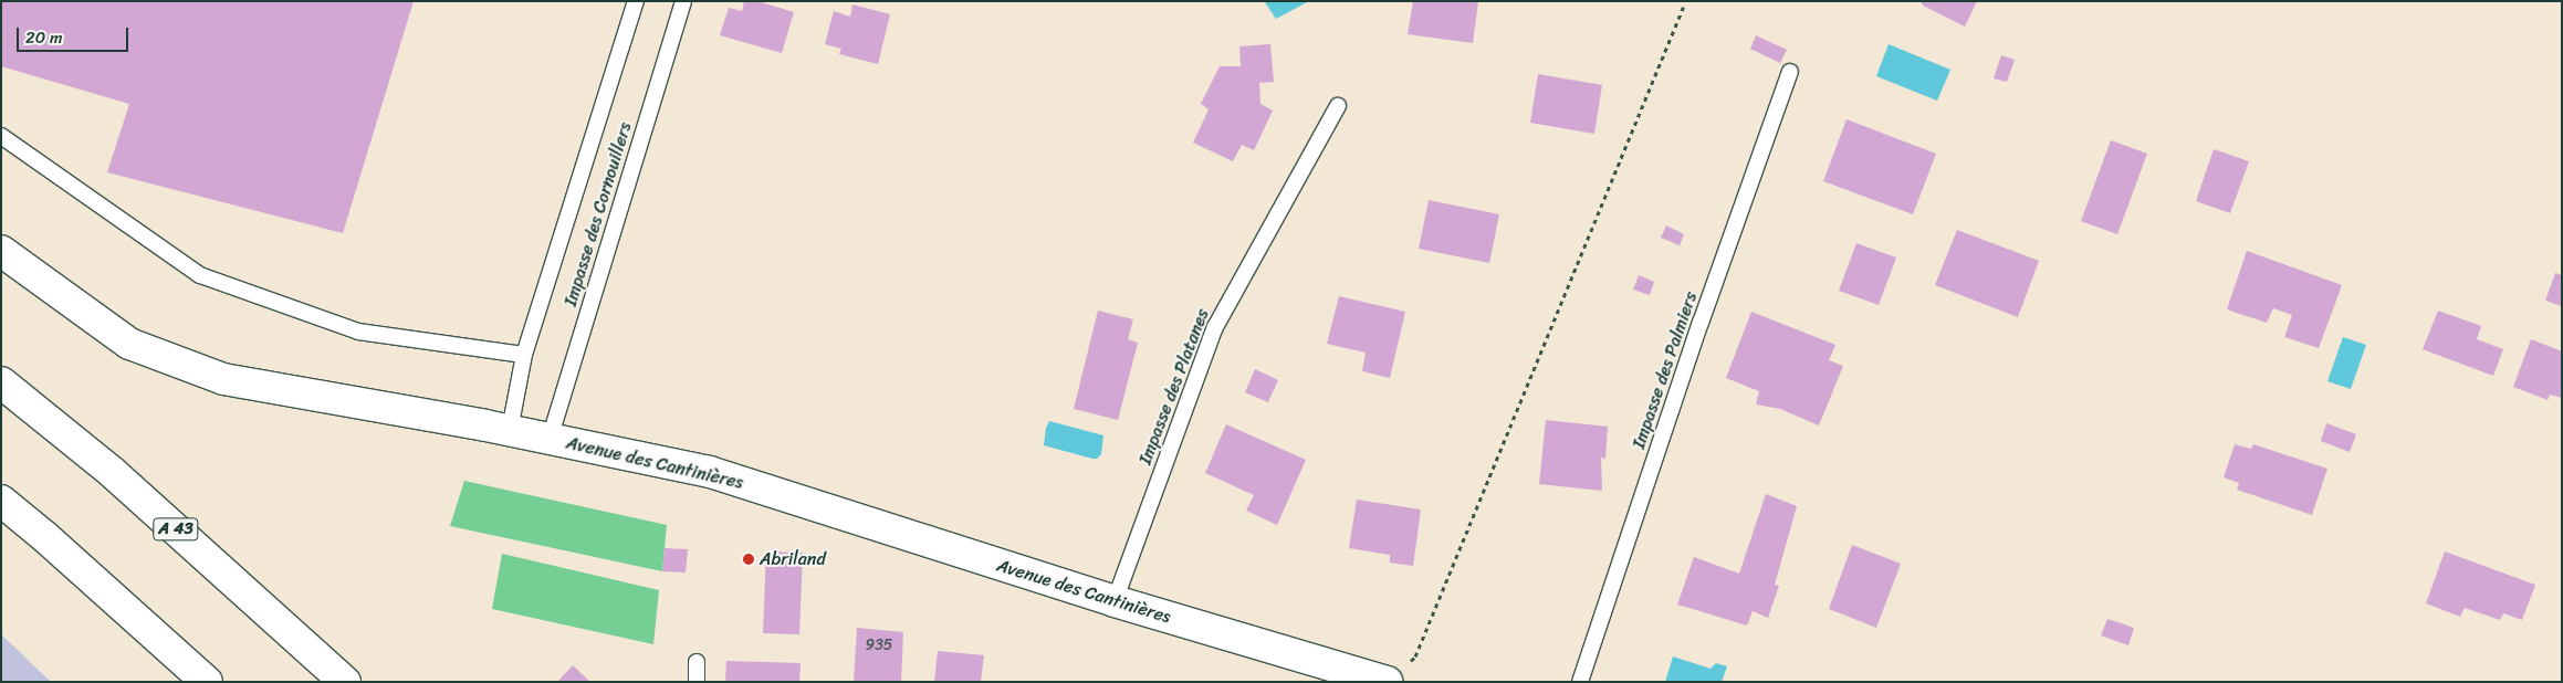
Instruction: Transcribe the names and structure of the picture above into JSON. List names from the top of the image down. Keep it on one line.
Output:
{"streets":{"main road":["Avenue des Cantinières","A 43"],"lane":["Impasse des Cornouillers","Impasse des Palmiers","Impasse des Platanes"]},"crossings":[["Impasse des Cornouillers","Avenue des Cantinières"],["Impasse des Platanes","Avenue des Cantinières"]],"places":["Abriland"],"house_numbers":["935"],"scale_bar":"20 m"}
